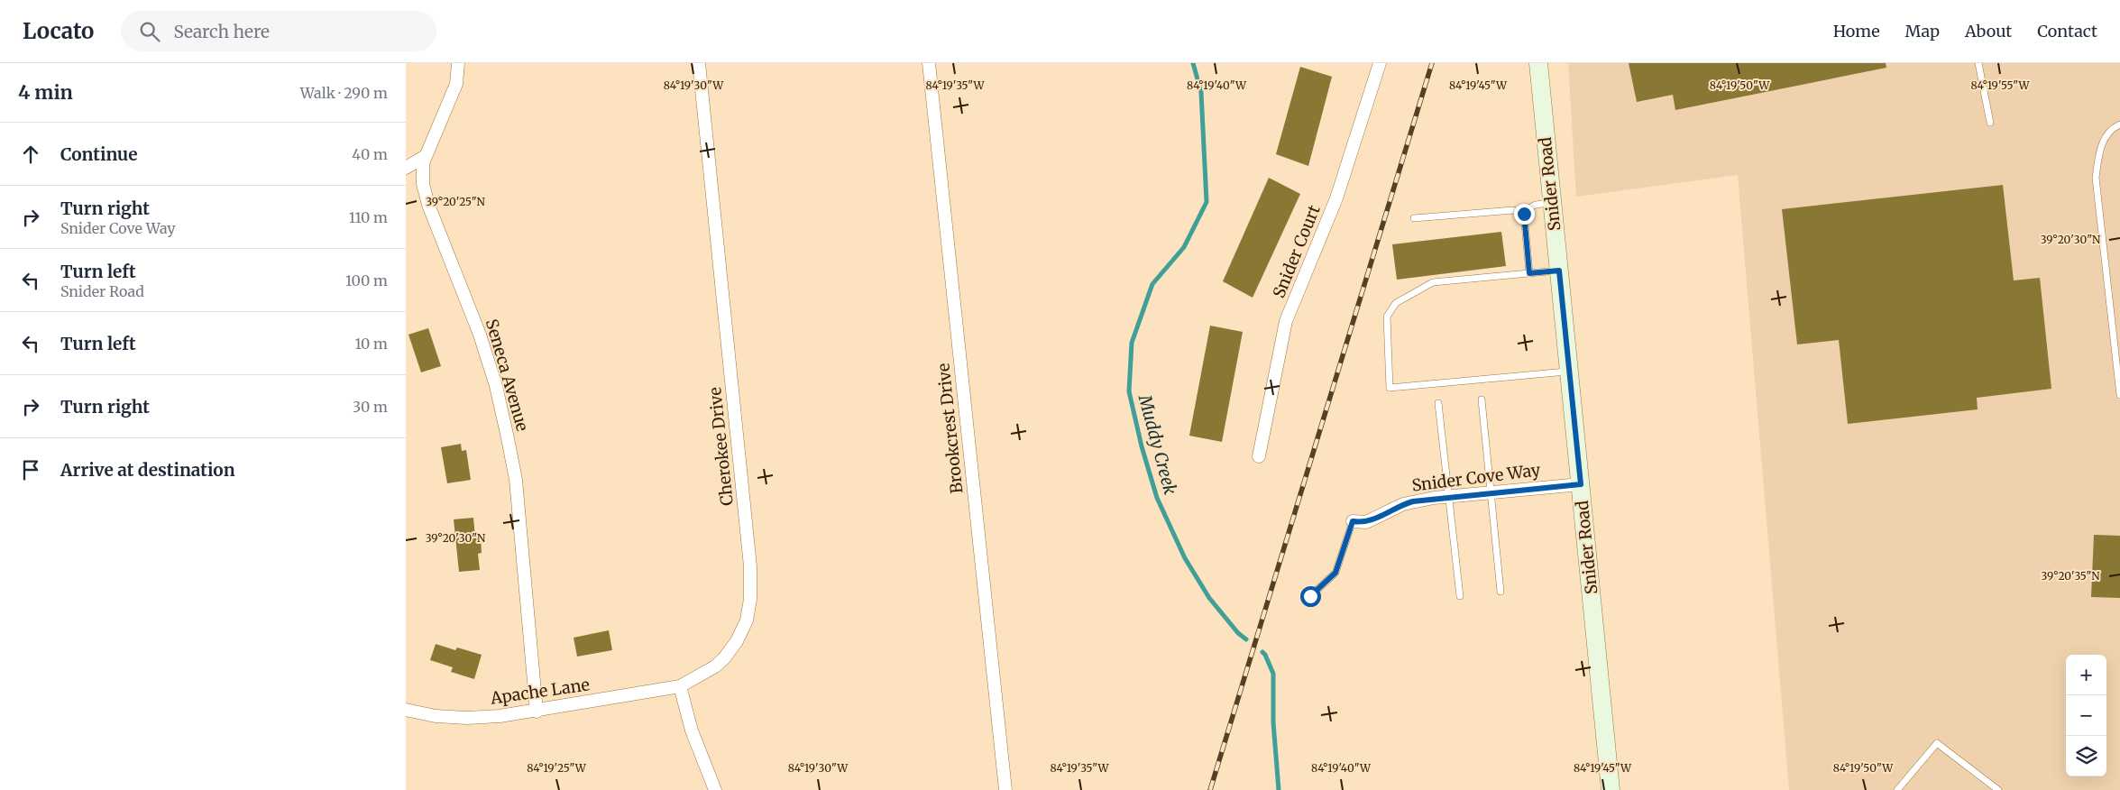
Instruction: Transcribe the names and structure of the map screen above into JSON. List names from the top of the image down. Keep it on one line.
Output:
{"streets":{"street":["Snider Road","Snider Court","Seneca Avenue","Brookcrest Drive","Cherokee Drive","Snider Cove Way","Apache Lane"]},"crossings":[["Snider Road","Snider Cove Way"],["Seneca Avenue","Apache Lane"],["Cherokee Drive","Apache Lane"]],"water":["Muddy Creek"],"page":{"header":"Locato","search":"Search here","nav":["Home","Map","About","Contact"],"heading":["4 min","Walk · 290 m"],"list":[["Continue","40 m"],["Turn right","Snider Cove Way","110 m"],["Turn left","Snider Road","100 m"],["Turn left","10 m"],["Turn right","30 m"],"Arrive at destination"],"map_buttons":["+","−"]},"coordinates":["84°19'55\"W","84°19'30\"W","84°19'35\"W","84°19'40\"W","84°19'45\"W","84°19'50\"W","39°20'25\"N","39°20'30\"N","39°20'35\"N","84°19'25\"W"]}
